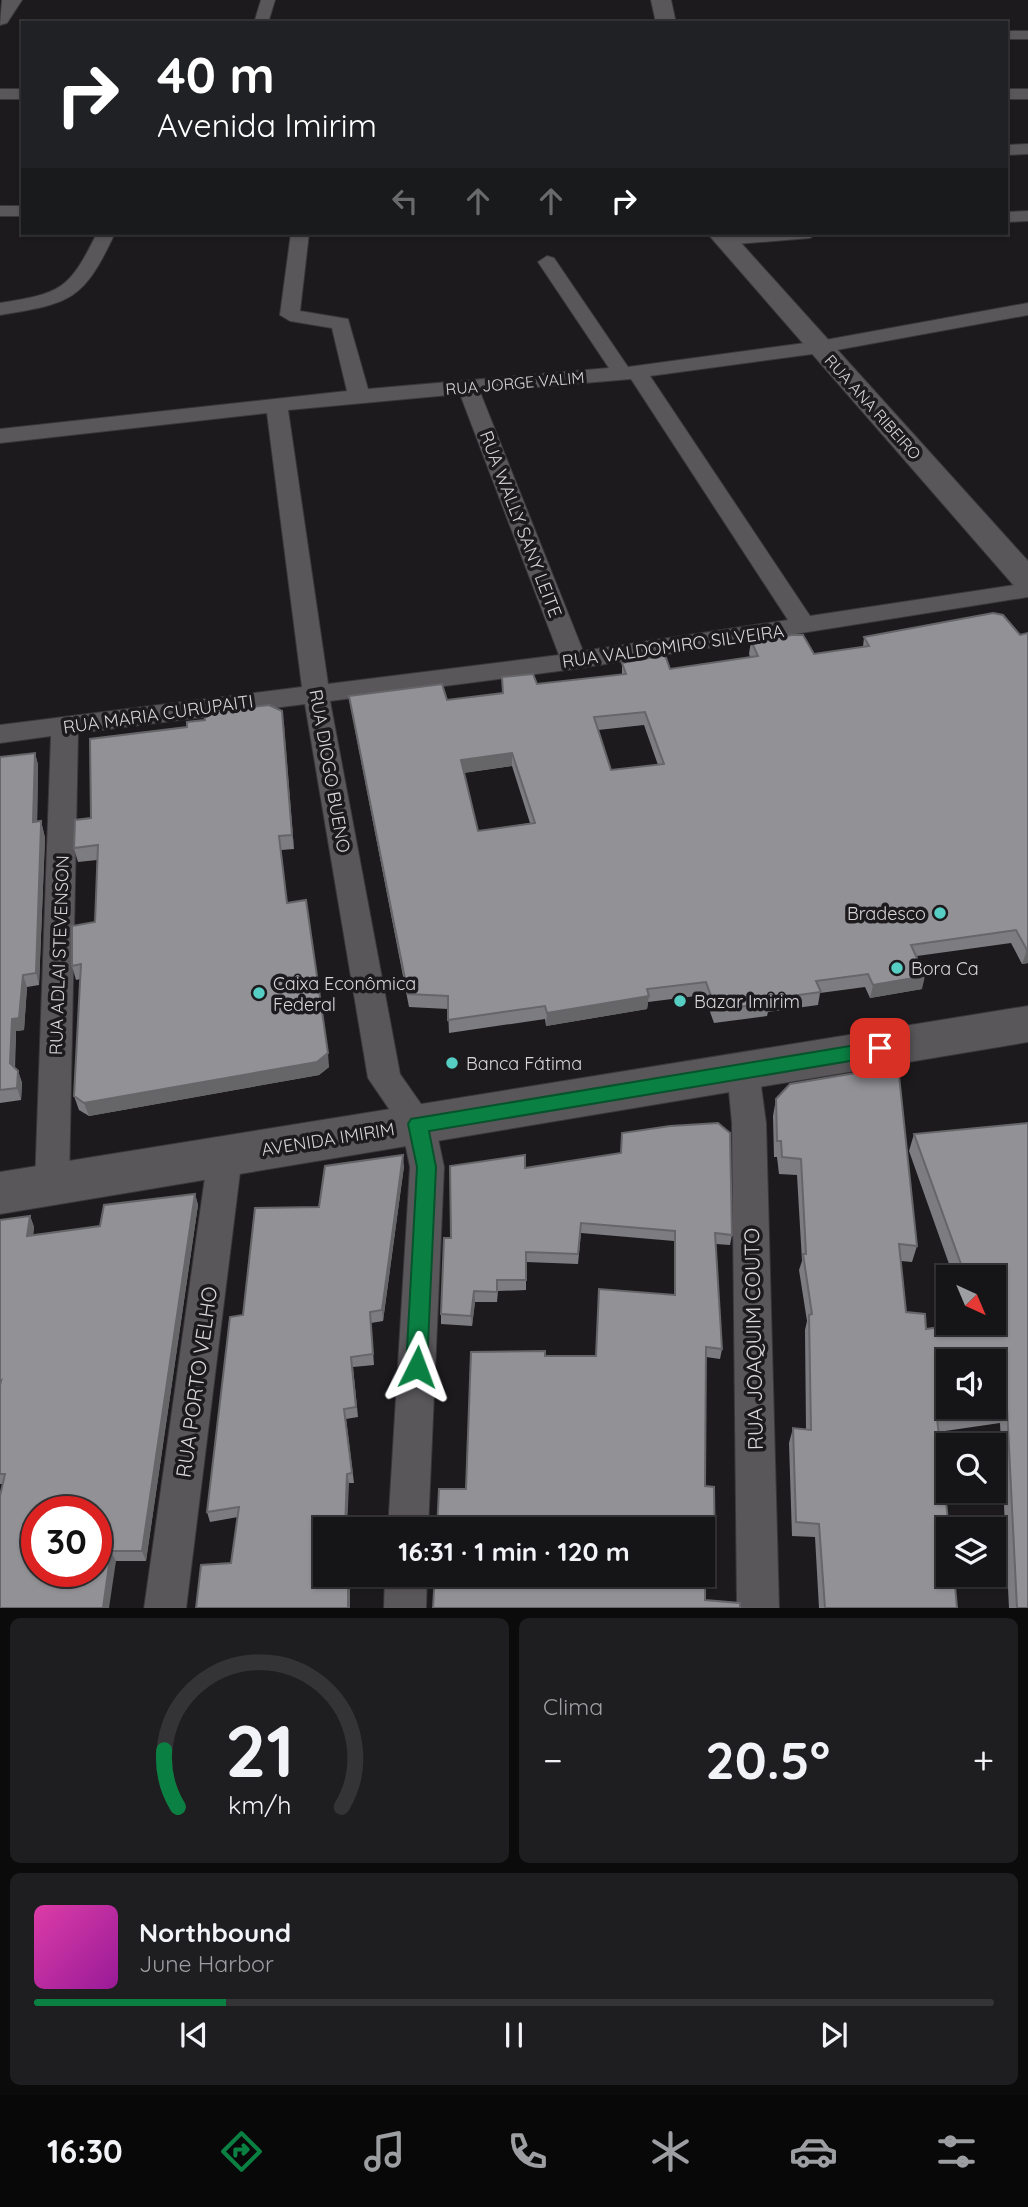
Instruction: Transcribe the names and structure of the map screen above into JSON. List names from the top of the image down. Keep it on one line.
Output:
{"streets":{"street":["RUA JORGE VALIM","RUA ANA RIBEIRO","RUA WALLY SANY LEITE","RUA VALDOMIRO SILVEIRA","RUA MARIA CURUPAITI","RUA DIOGO BUENO","RUA ADLAI STEVENSON","AVENIDA IMIRIM","RUA JOAQUIM COUTO","RUA PORTO VELHO"]},"crossings":[["RUA JORGE VALIM","RUA ANA RIBEIRO"],["RUA JORGE VALIM","RUA WALLY SANY LEITE"],["RUA JORGE VALIM","RUA DIOGO BUENO"],["RUA WALLY SANY LEITE","RUA VALDOMIRO SILVEIRA"],["RUA VALDOMIRO SILVEIRA","RUA MARIA CURUPAITI"],["RUA VALDOMIRO SILVEIRA","RUA DIOGO BUENO"],["RUA MARIA CURUPAITI","RUA DIOGO BUENO"],["RUA MARIA CURUPAITI","RUA ADLAI STEVENSON"],["RUA DIOGO BUENO","AVENIDA IMIRIM"],["RUA ADLAI STEVENSON","AVENIDA IMIRIM"],["AVENIDA IMIRIM","RUA JOAQUIM COUTO"],["AVENIDA IMIRIM","RUA PORTO VELHO"]],"places":["Bradesco","Bora Ca","Caixa Econômica Federal","Bazar Imirim","Banca Fátima"],"north":"bottom right","page":{"turn":["40 m","Avenida Imirim"],"limit":"30","trip":"16:31 · 1 min · 120 m","tile":"Clima","heat":["−","20.5°","+"],"song":["Northbound","June Harbor"],"tabs":"16:30","gauge":["21","km/h"]}}
